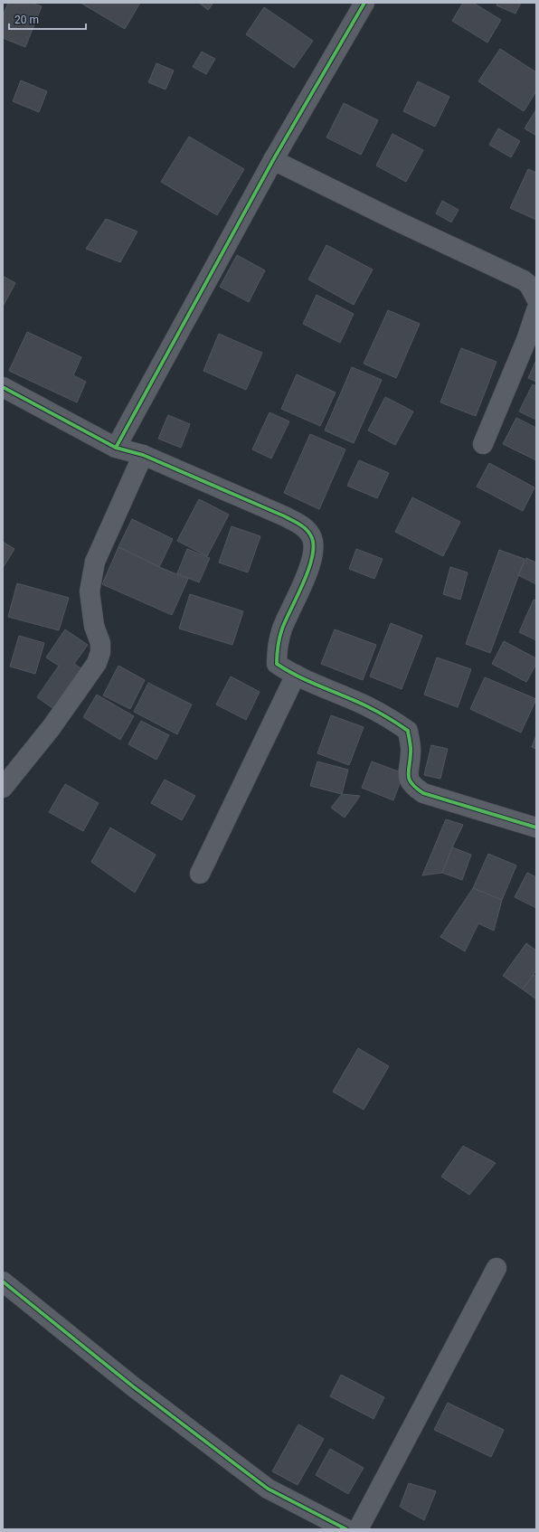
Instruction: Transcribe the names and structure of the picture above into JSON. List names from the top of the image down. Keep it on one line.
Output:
{"scale_bar":"20 m"}
